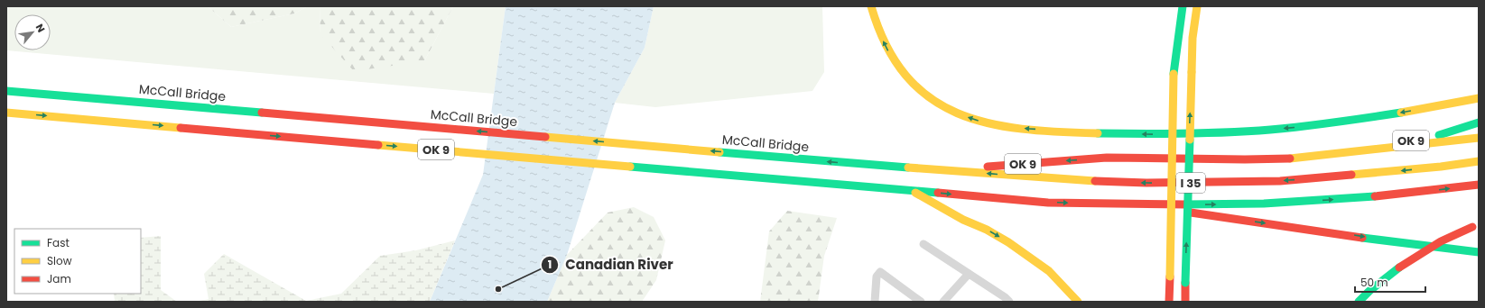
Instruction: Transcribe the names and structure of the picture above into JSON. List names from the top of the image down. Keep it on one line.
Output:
{"streets":{"highway":["McCall Bridge","OK 9","I 35"]},"crossings":[["McCall Bridge","OK 9"],["McCall Bridge","I 35"],["OK 9","I 35"]],"places":["Canadian River"],"legend":["Fast","Slow","Jam"],"scale_bar":"50 m","north":"top right"}
